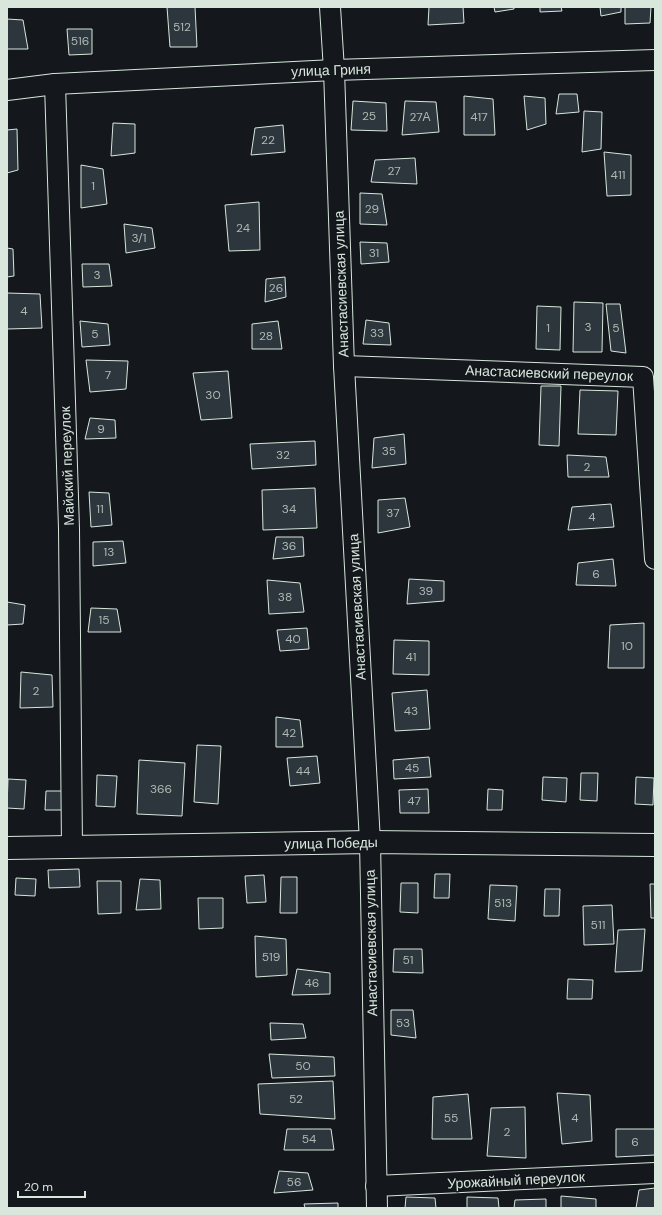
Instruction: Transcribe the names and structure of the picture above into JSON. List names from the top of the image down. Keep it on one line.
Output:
{"streets":{"street":["улица Гриня","Анастасиевская улица","Анастасиевский переулок","Майский переулок","улица Победы","Урожайный переулок"]},"crossings":[["улица Гриня","Анастасиевская улица"],["улица Гриня","Майский переулок"],["Анастасиевская улица","Анастасиевский переулок"],["Анастасиевская улица","улица Победы"],["Анастасиевская улица","Урожайный переулок"],["Майский переулок","улица Победы"]],"house_numbers":["512","516","25","27А","417","22","27","411","1","29","24","3/1","31","3","26","4","3","1","5","33","5","28","7","30","9","35","32","2","11","34","37","4","36","13","6","39","38","15","40","10","41","2","43","42","45","44","366","47","513","511","519","51","46","53","50","52","55","4","2","54","6","56"],"scale_bar":"20 m"}
